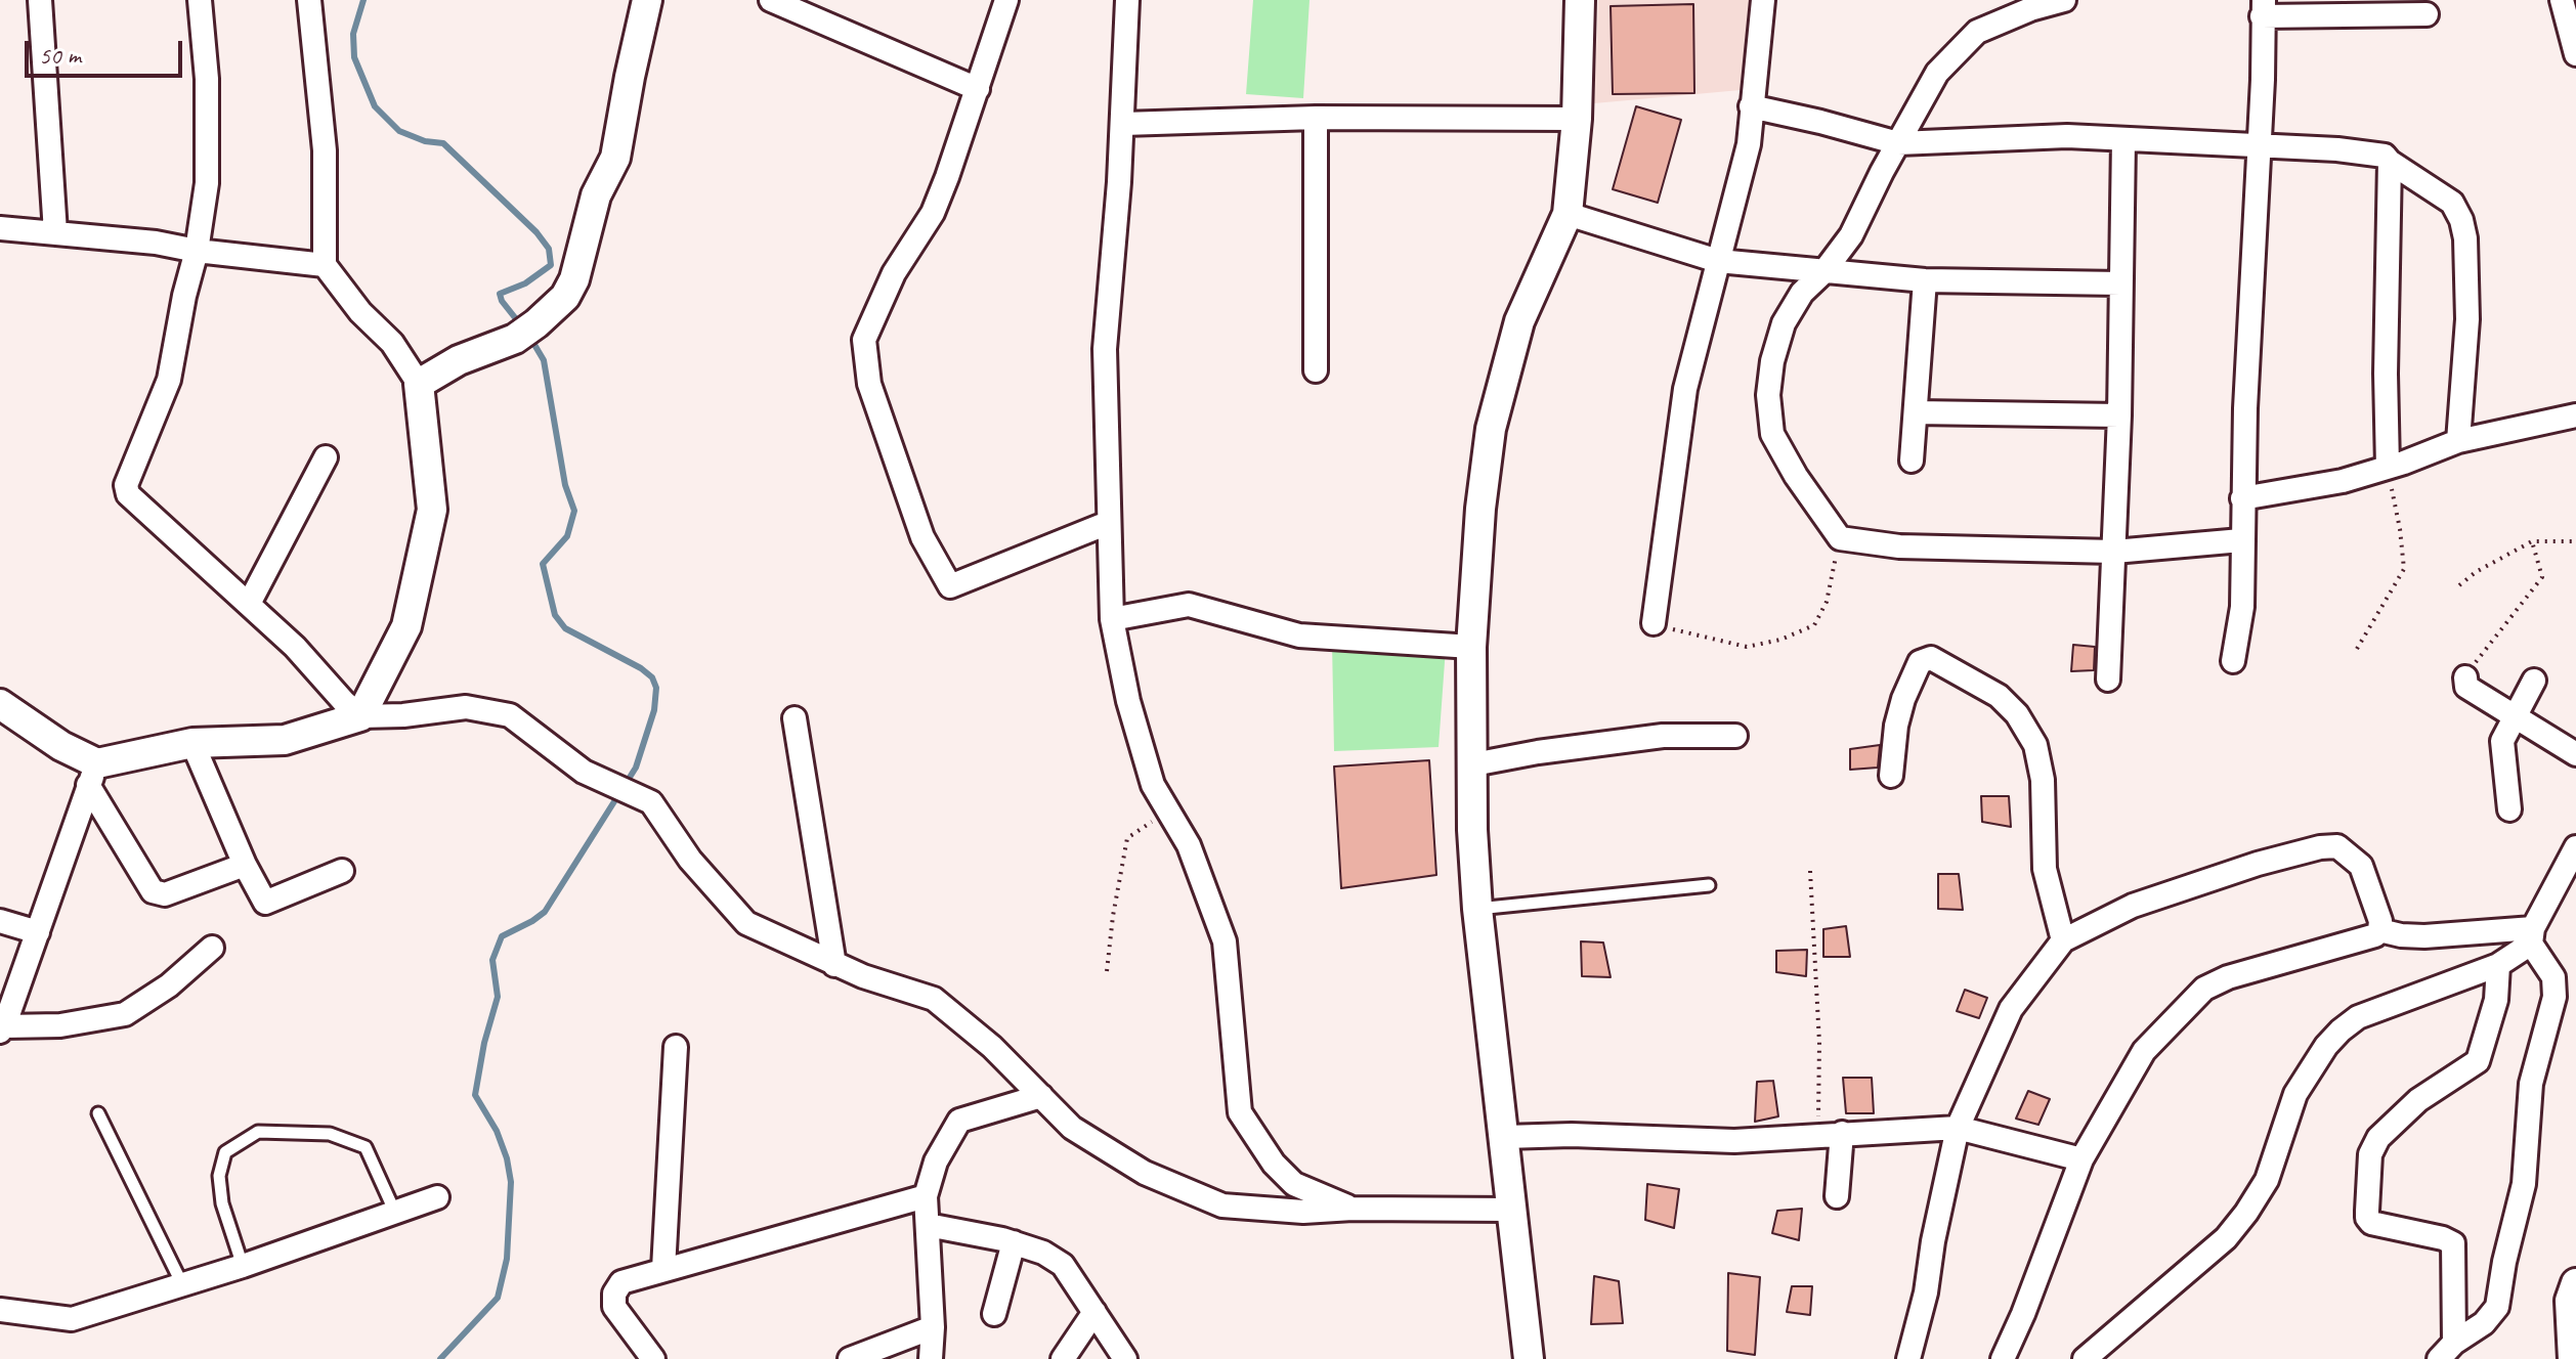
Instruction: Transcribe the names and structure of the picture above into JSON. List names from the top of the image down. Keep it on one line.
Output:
{"scale_bar":"50 m"}
